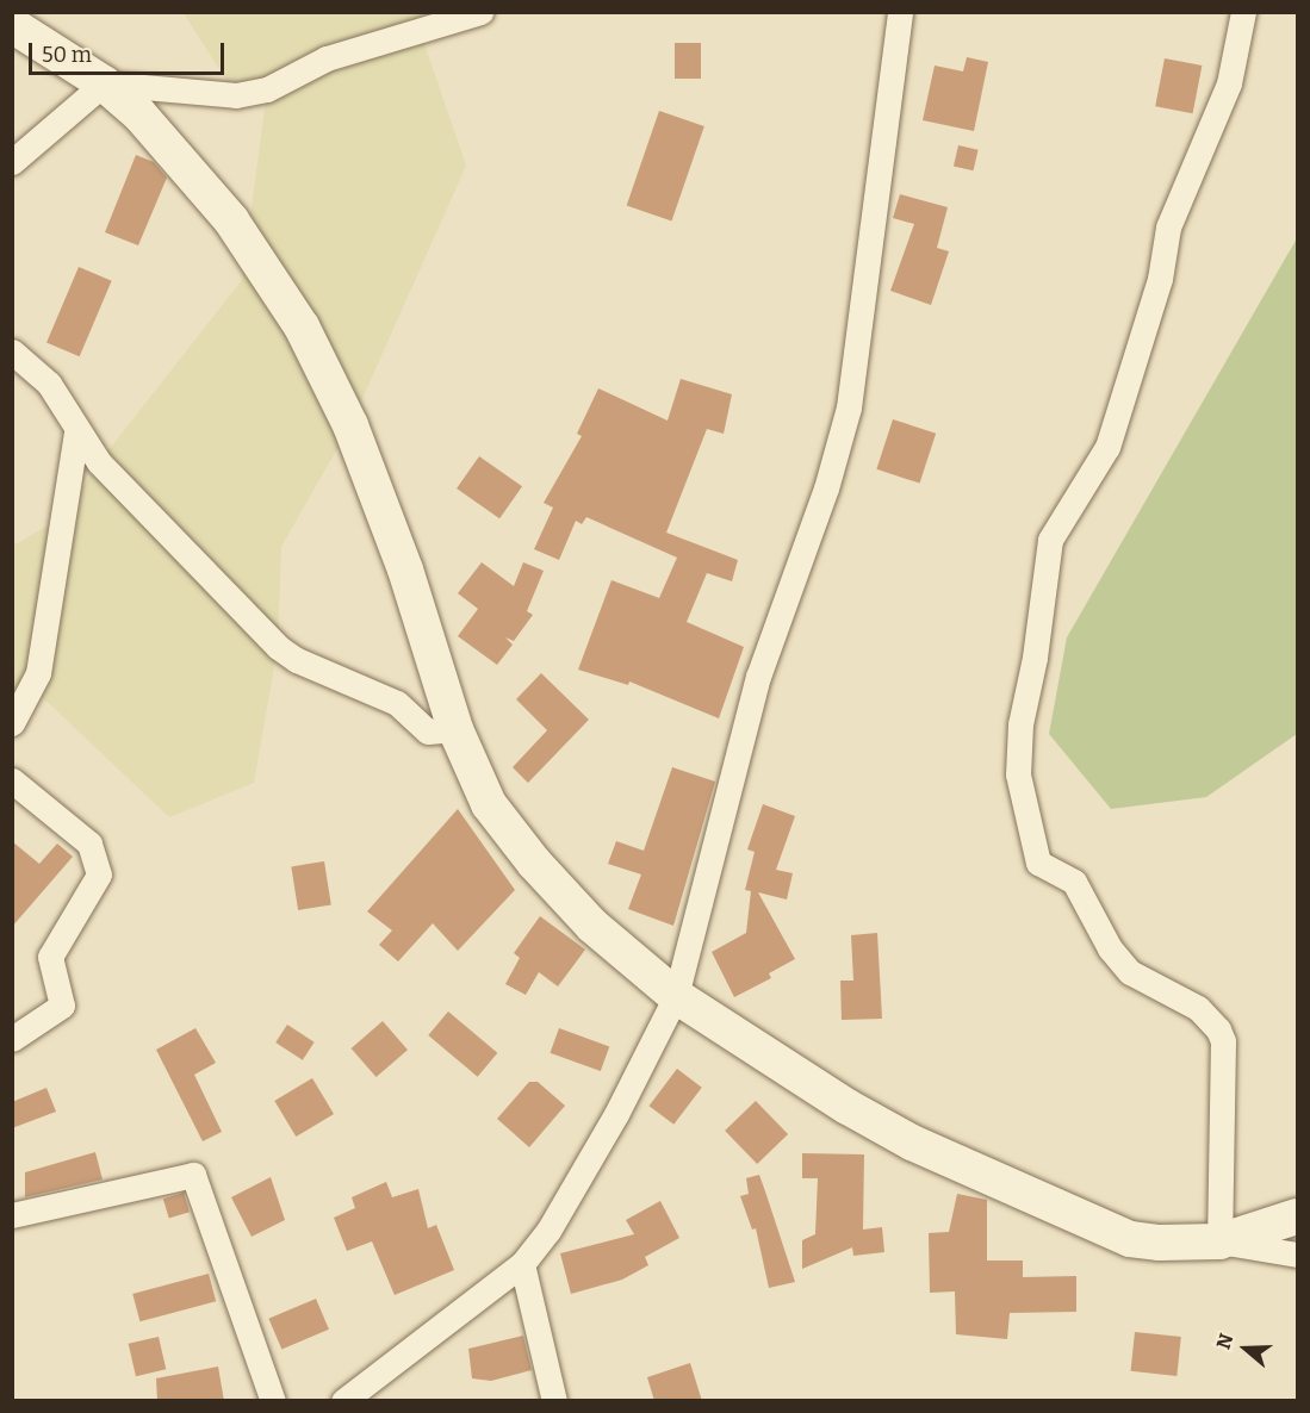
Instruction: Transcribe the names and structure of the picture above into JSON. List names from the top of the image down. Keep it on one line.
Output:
{"scale_bar":"50 m","north":"left"}
